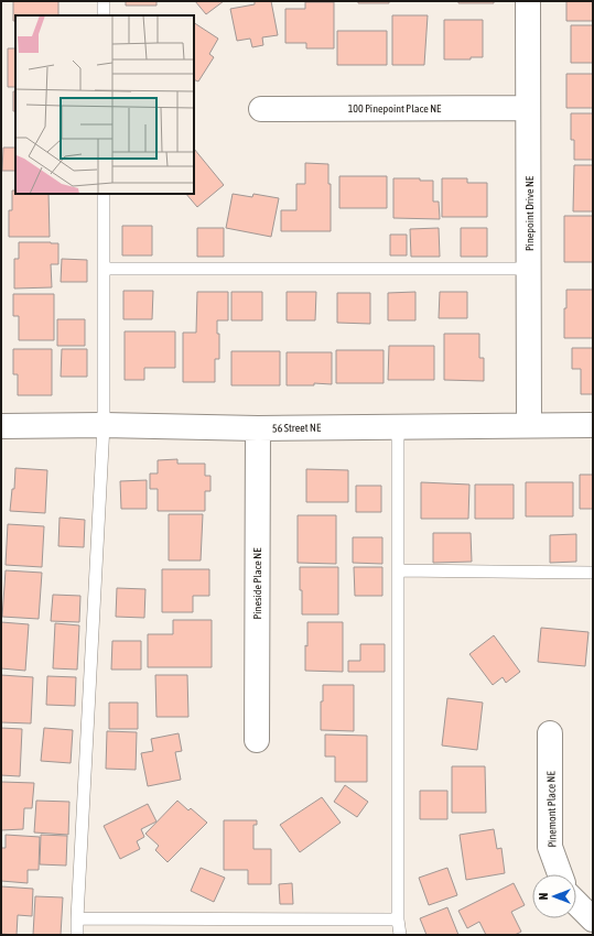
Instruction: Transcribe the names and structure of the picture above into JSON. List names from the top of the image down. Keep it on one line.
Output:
{"streets":{"street":["100 Pinepoint Place NE","Pinepoint Drive NE","56 Street NE","Pineside Place NE","Pinemont Place NE"]},"crossings":[["100 Pinepoint Place NE","Pinepoint Drive NE"],["Pinepoint Drive NE","56 Street NE"],["56 Street NE","Pineside Place NE"]],"north":"left"}
